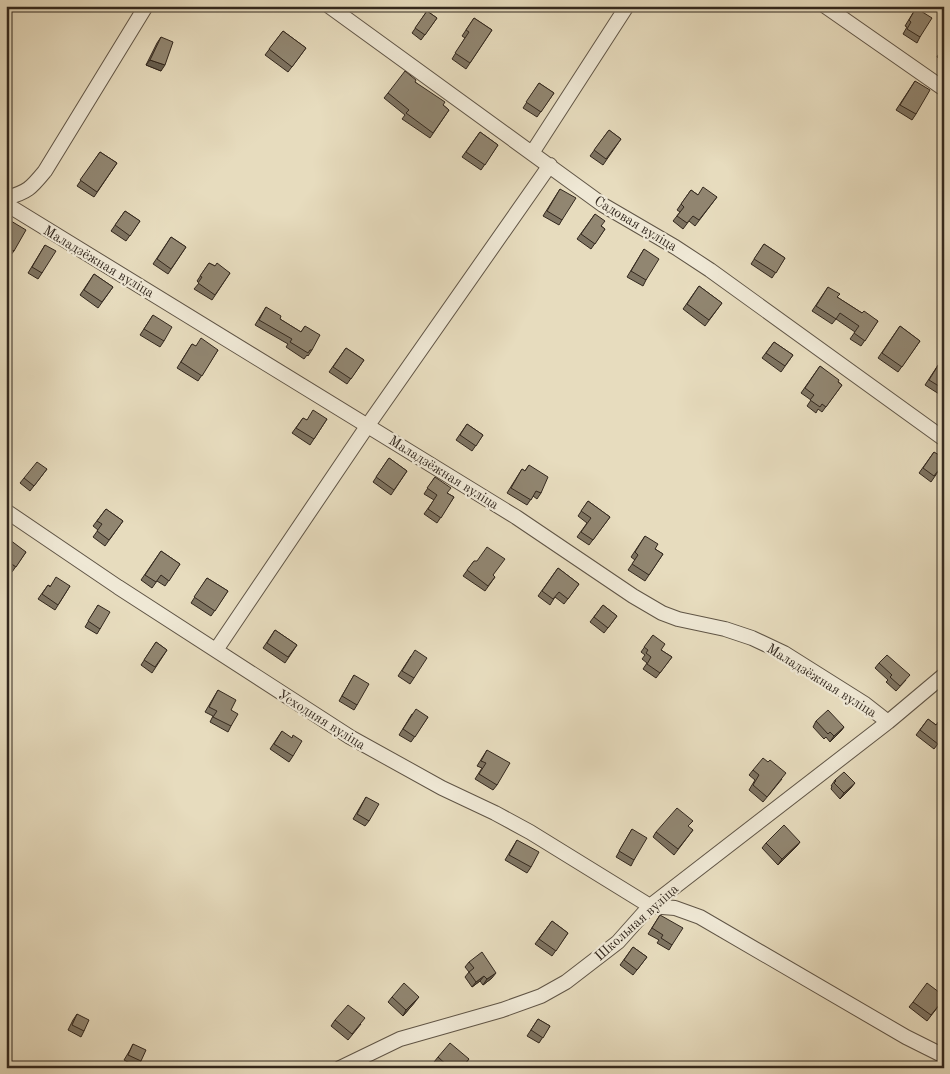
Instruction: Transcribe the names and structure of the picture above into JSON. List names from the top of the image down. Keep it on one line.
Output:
{"streets":{"street":["Садовая вуліца","Маладзёжная вуліца","Усходняя вуліца","Школьная вуліца"]},"crossings":[["Маладзёжная вуліца","Школьная вуліца"],["Усходняя вуліца","Школьная вуліца"]]}
